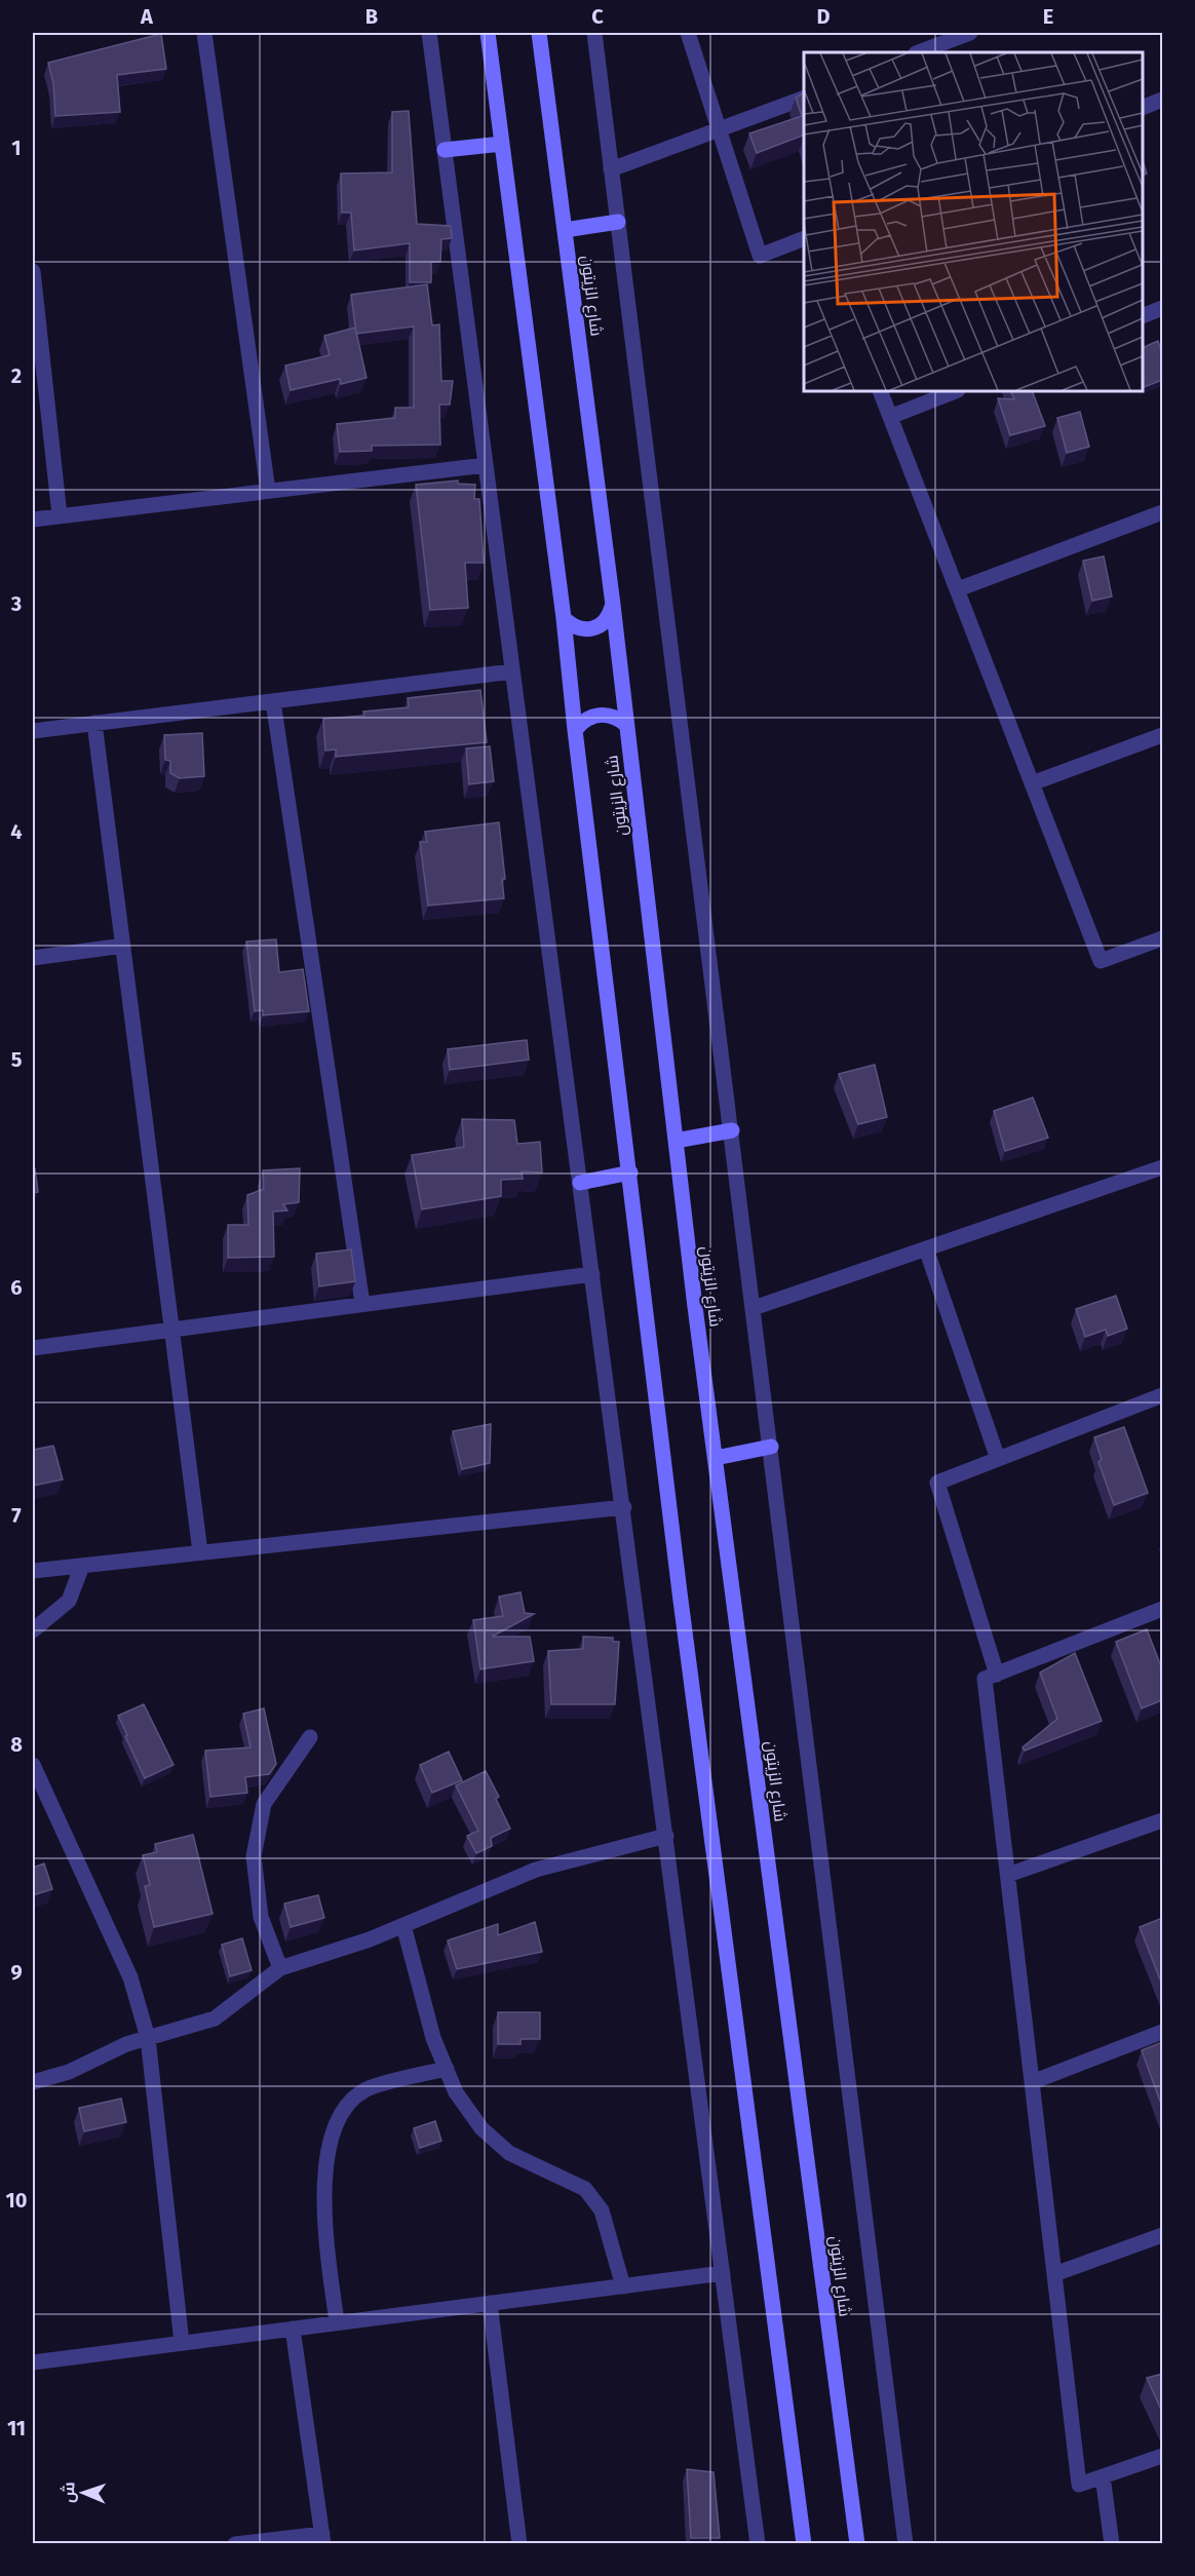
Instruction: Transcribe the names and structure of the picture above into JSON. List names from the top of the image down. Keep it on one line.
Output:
{"streets":{"main road":["شارع الزيتون"]},"north":"left","grid":{"columns":["A","B","C","D","E"],"rows":["1","2","3","4","5","6","7","8","9","10","11"]}}
